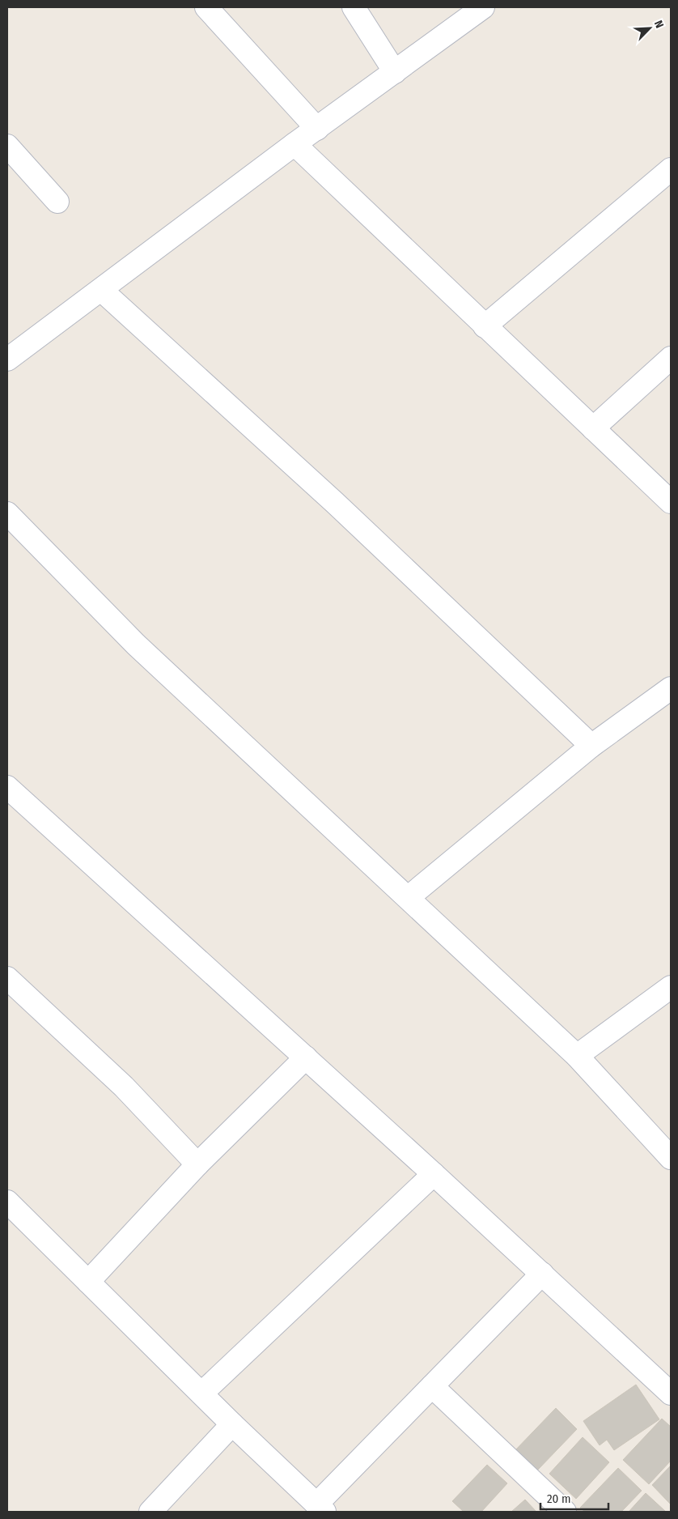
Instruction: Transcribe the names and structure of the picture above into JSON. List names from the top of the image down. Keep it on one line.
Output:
{"scale_bar":"20 m","north":"top right"}
